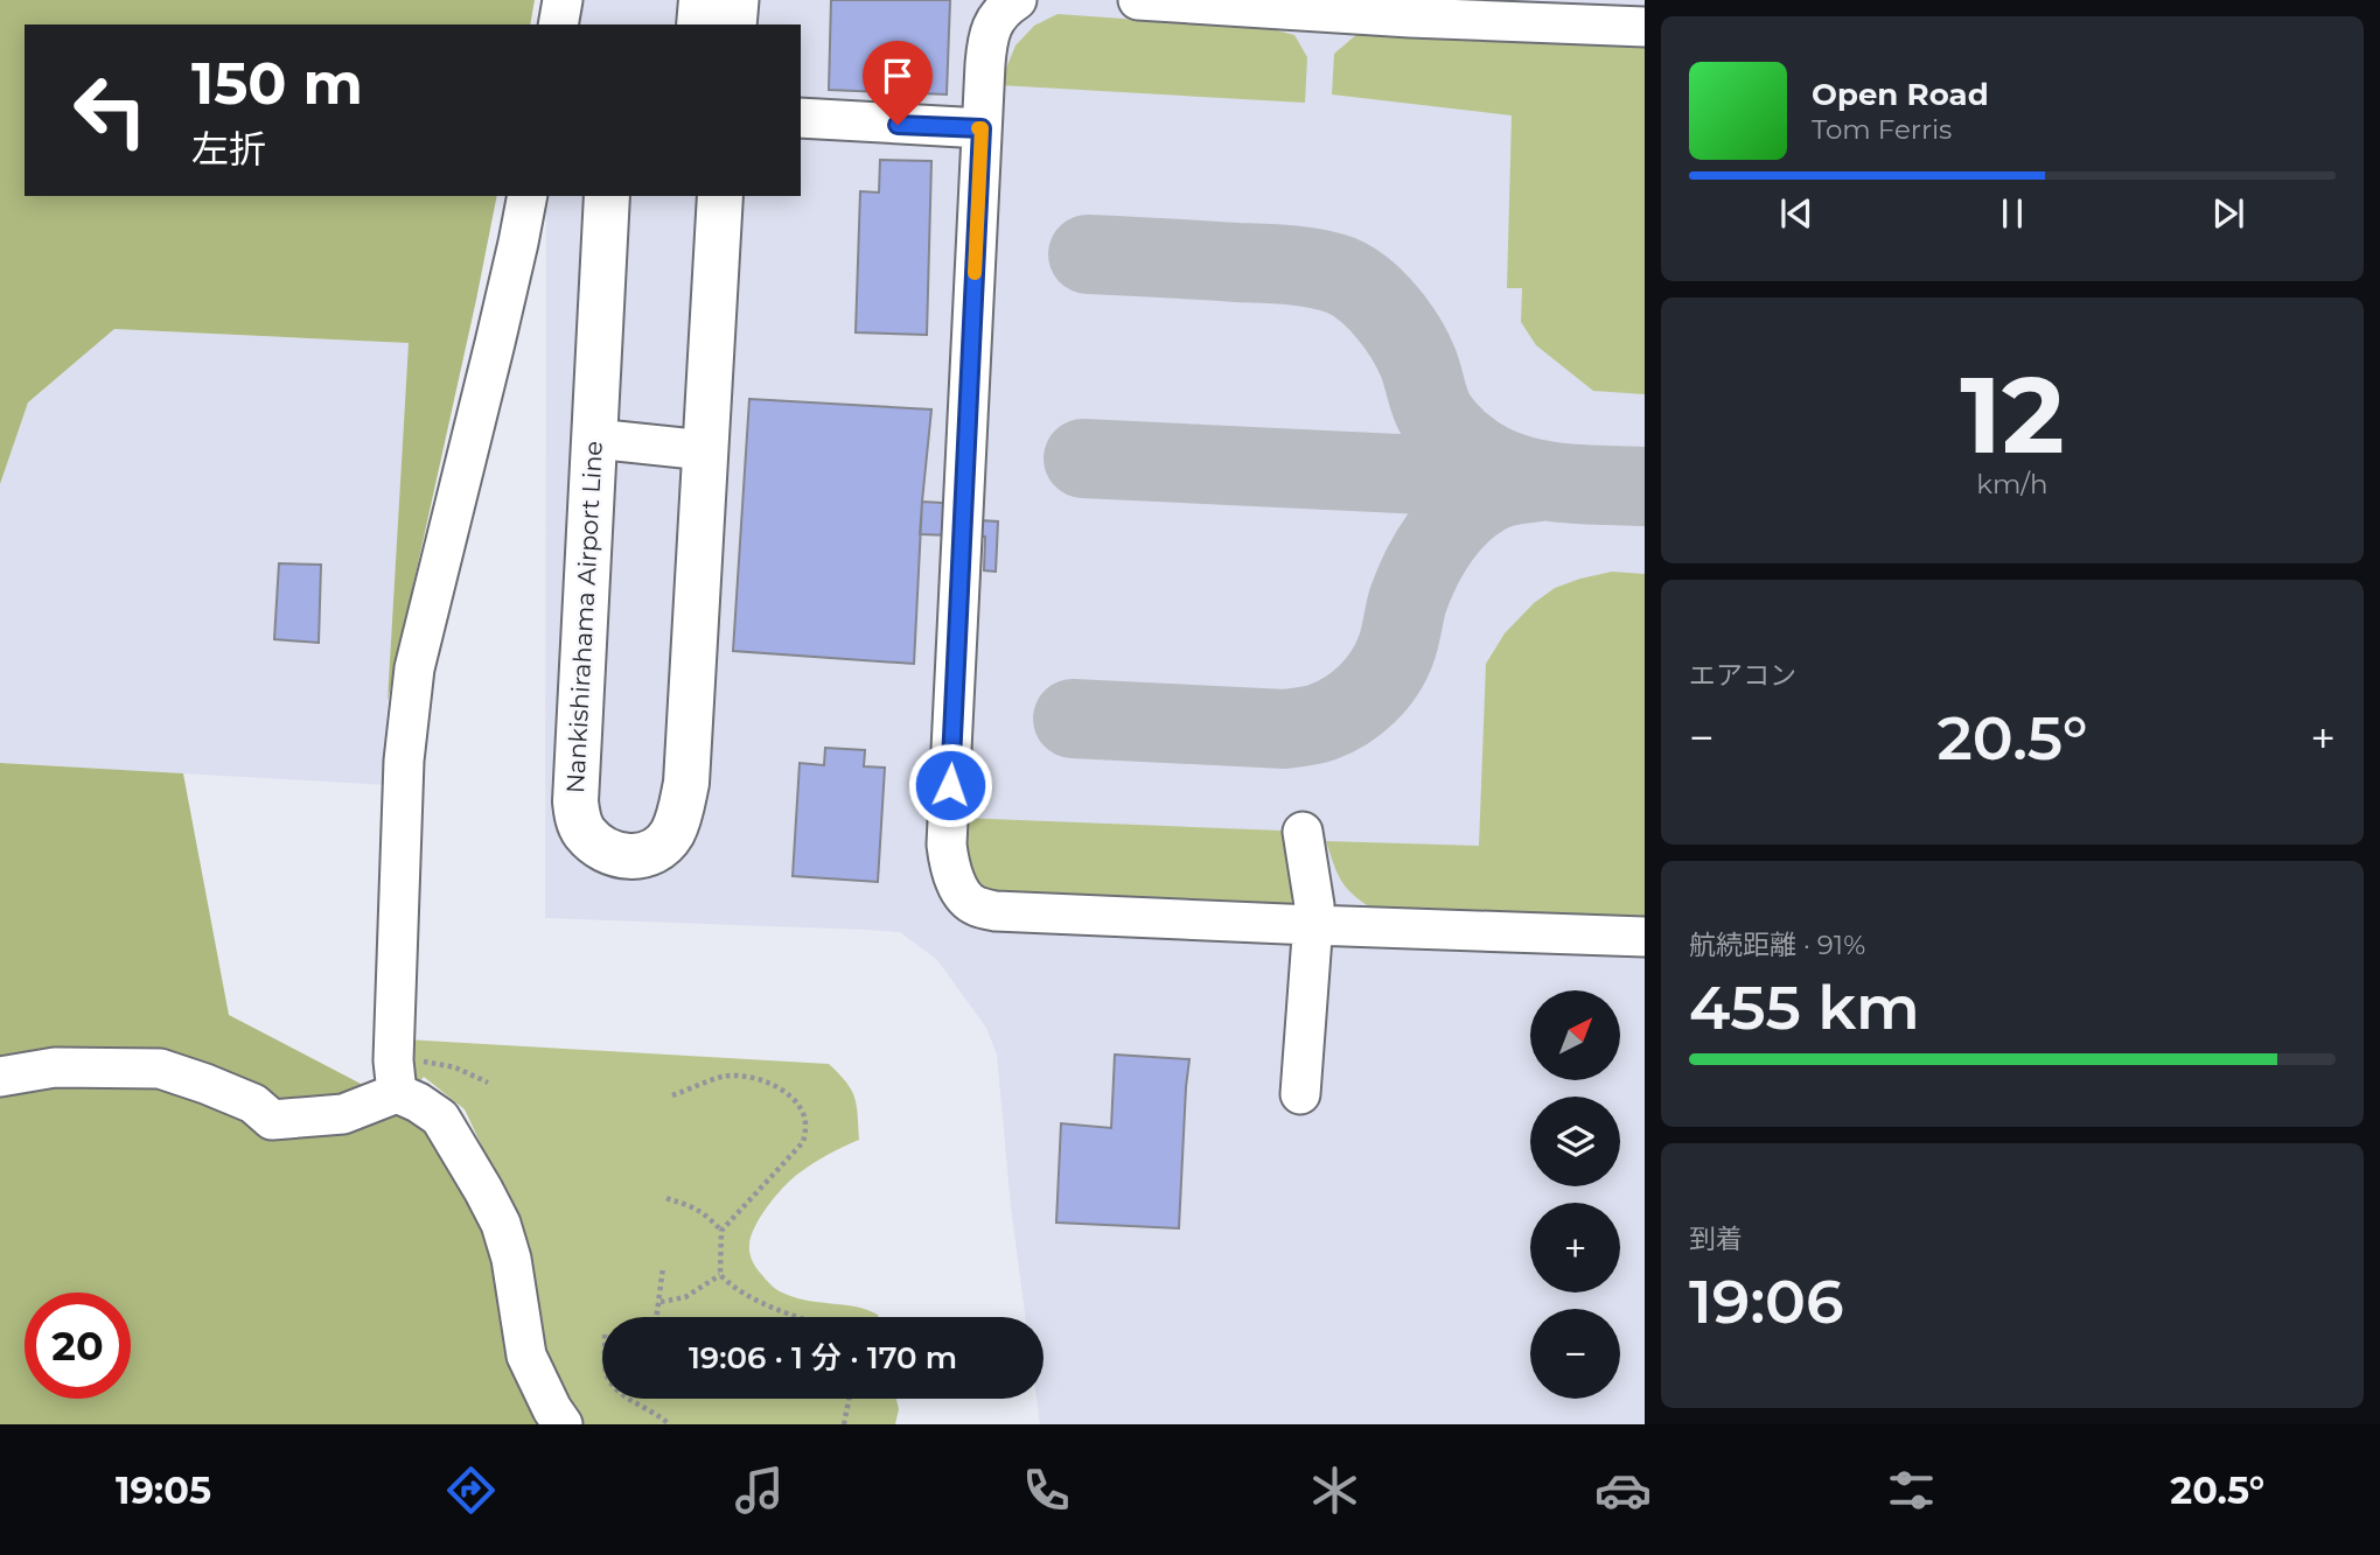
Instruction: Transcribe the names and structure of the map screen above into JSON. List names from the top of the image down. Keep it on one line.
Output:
{"streets":{"main road":["Nankishirahama Airport Line"]},"north":"top right","page":{"turn":["150 m","左折"],"song":["Open Road","Tom Ferris"],"tile":[["12","km/h"],"エアコン",["航続距離 · 91%","455 km"],["到着","19:06"]],"heat":["−","20.5°","+"],"map_buttons":["+","−"],"limit":"20","trip":"19:06 · 1 分 · 170 m","tabs":["19:05","20.5°"]}}
